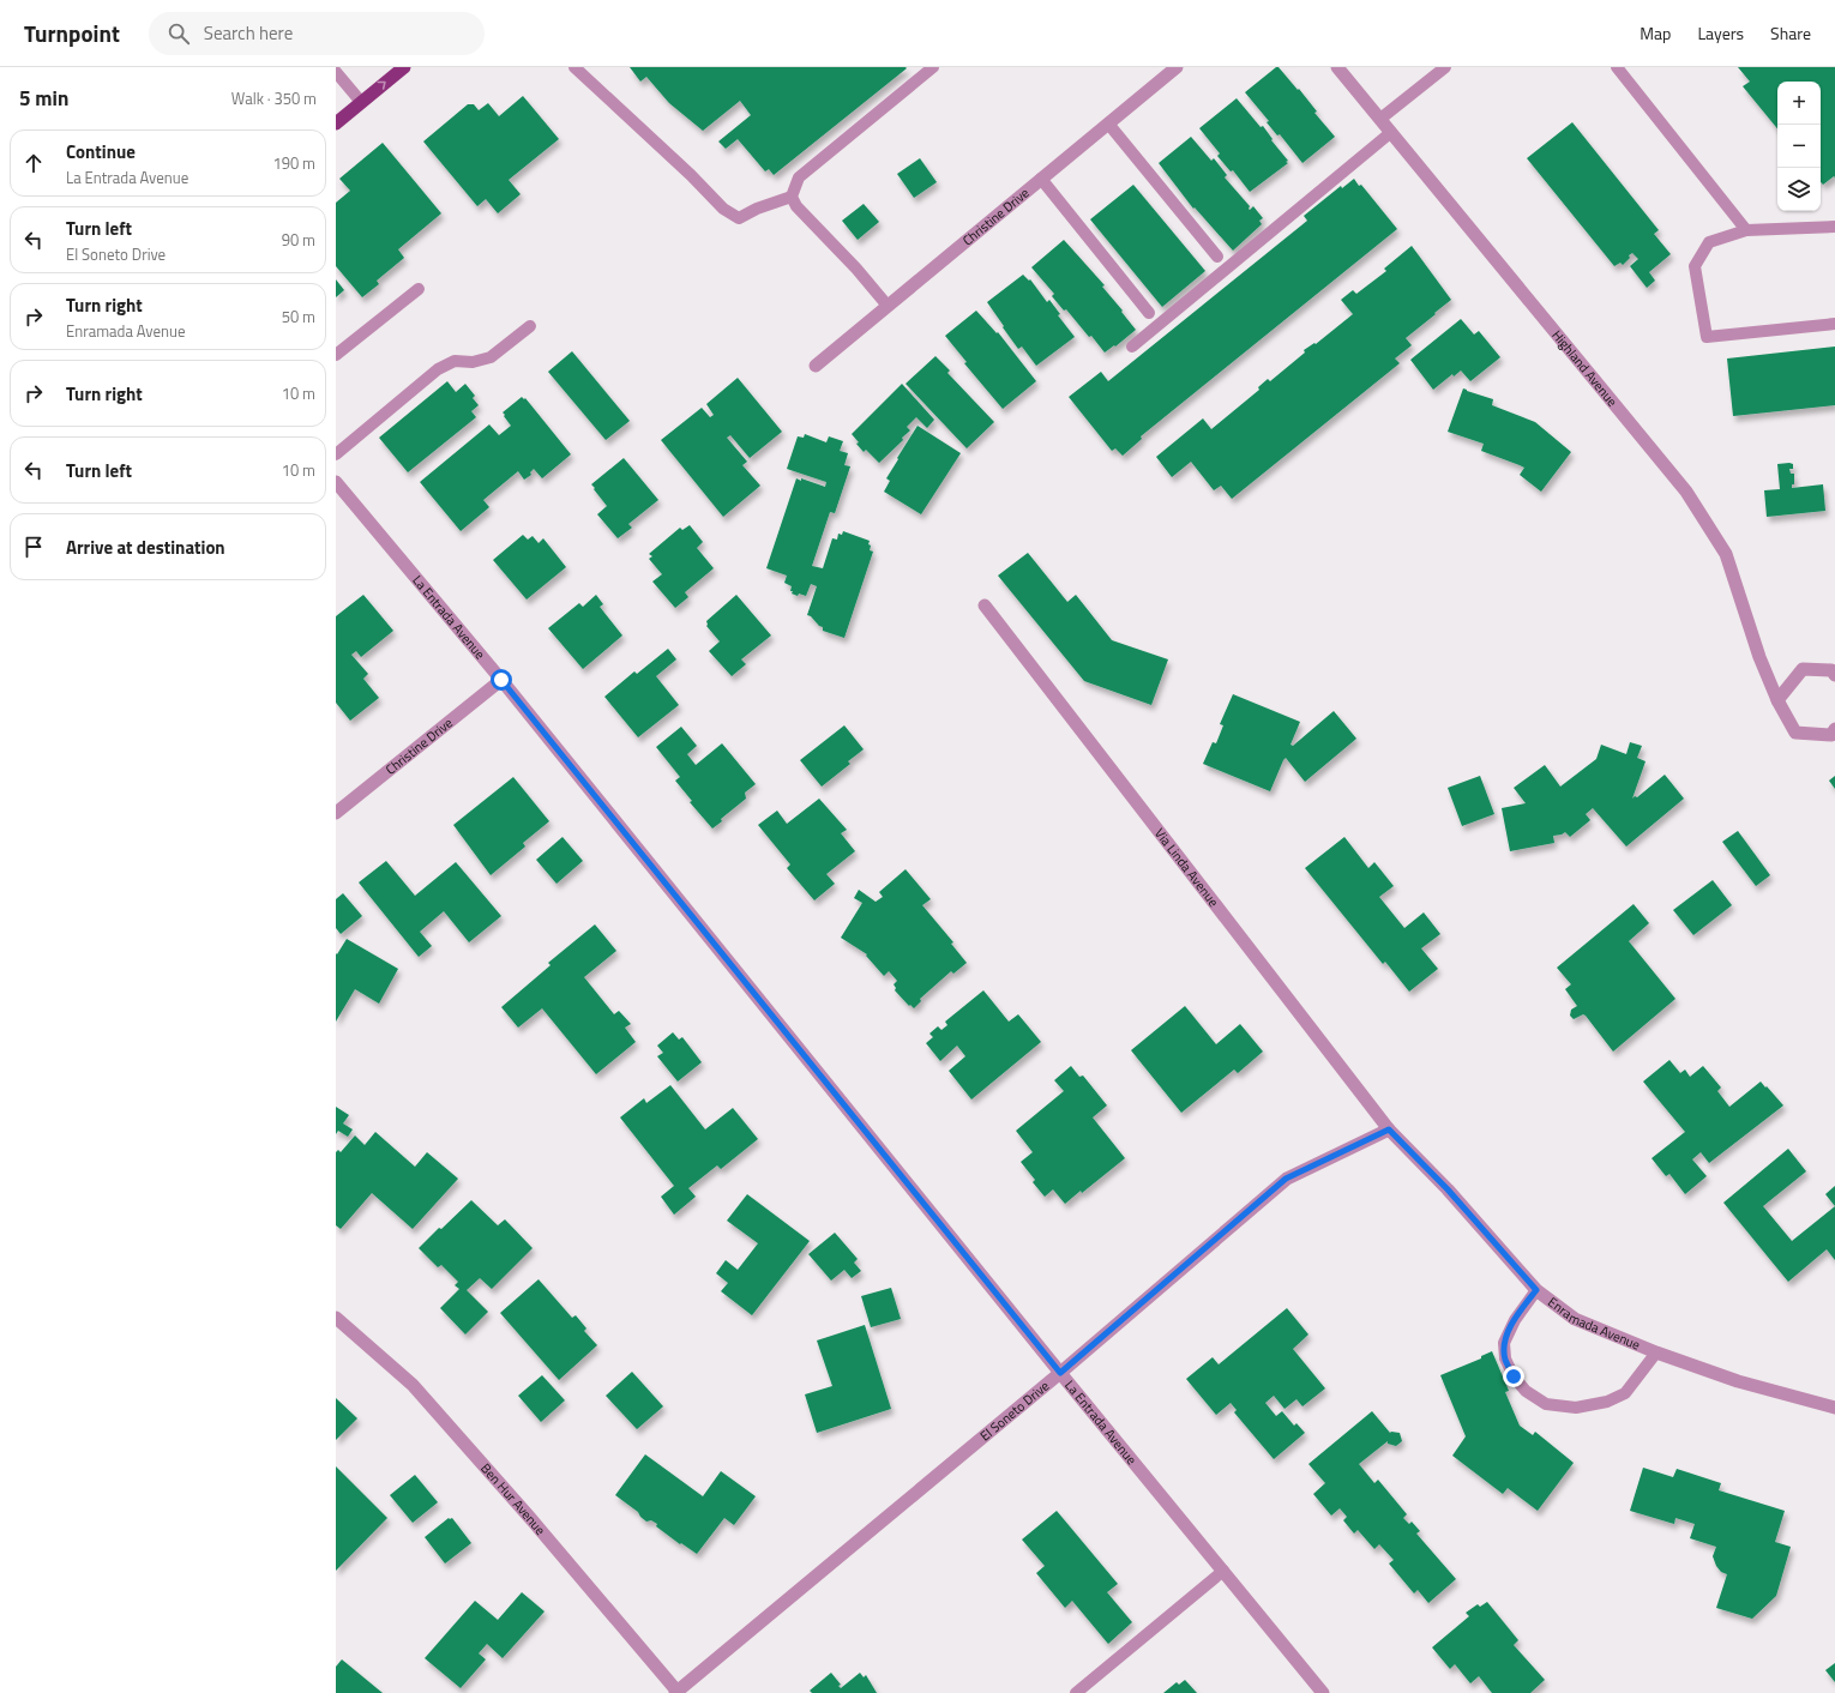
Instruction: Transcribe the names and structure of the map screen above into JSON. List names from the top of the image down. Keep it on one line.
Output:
{"streets":{"street":["Christine Drive","Highland Avenue","La Entrada Avenue","Via Linda Avenue","Enramada Avenue","El Soneto Drive","Ben Hur Avenue"]},"crossings":[["Christine Drive","La Entrada Avenue"],["La Entrada Avenue","El Soneto Drive"],["Via Linda Avenue","Enramada Avenue"],["Via Linda Avenue","El Soneto Drive"],["Enramada Avenue","El Soneto Drive"],["El Soneto Drive","Ben Hur Avenue"]],"page":{"header":"Turnpoint","search":"Search here","nav":["Map","Layers","Share"],"heading":["5 min","Walk · 350 m"],"map_buttons":["+","−"],"list":[["Continue","La Entrada Avenue","190 m"],["Turn left","El Soneto Drive","90 m"],["Turn right","Enramada Avenue","50 m"],["Turn right","10 m"],["Turn left","10 m"],"Arrive at destination"]}}
